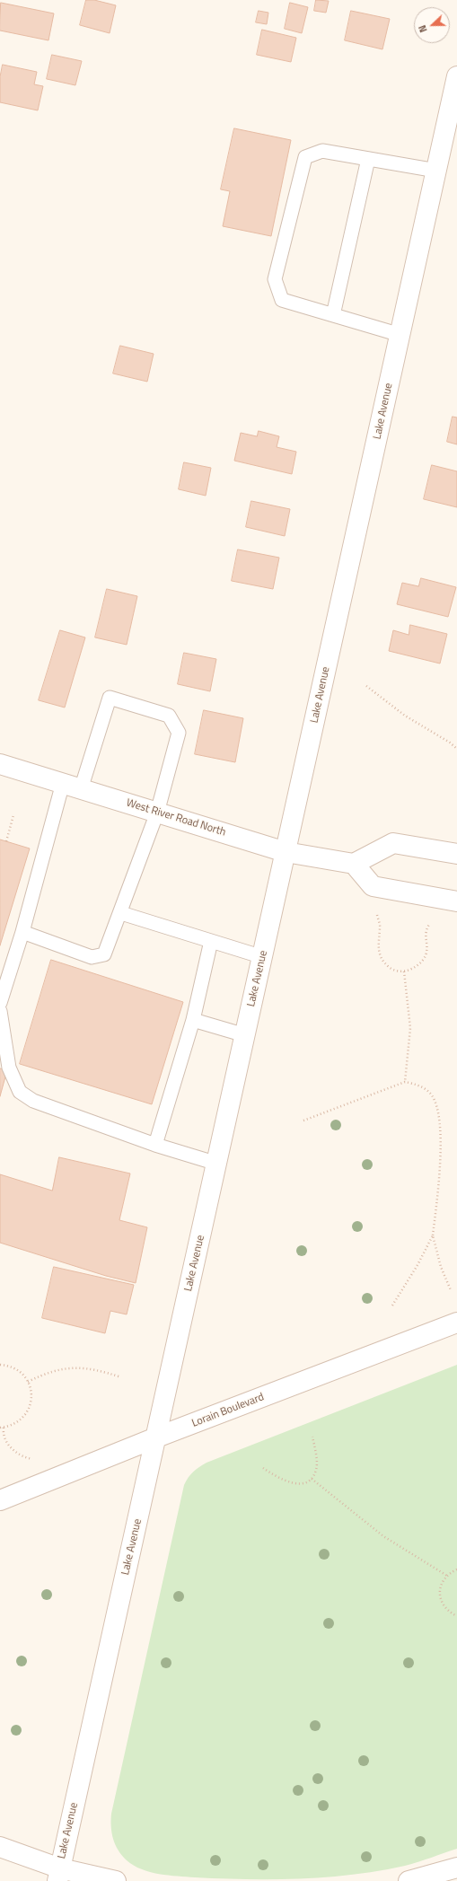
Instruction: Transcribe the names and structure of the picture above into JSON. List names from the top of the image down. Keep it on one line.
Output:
{"streets":{"street":["Lake Avenue","West River Road North","Lorain Boulevard"]},"crossings":[["Lake Avenue","West River Road North"],["Lake Avenue","Lorain Boulevard"]],"north":"left"}
